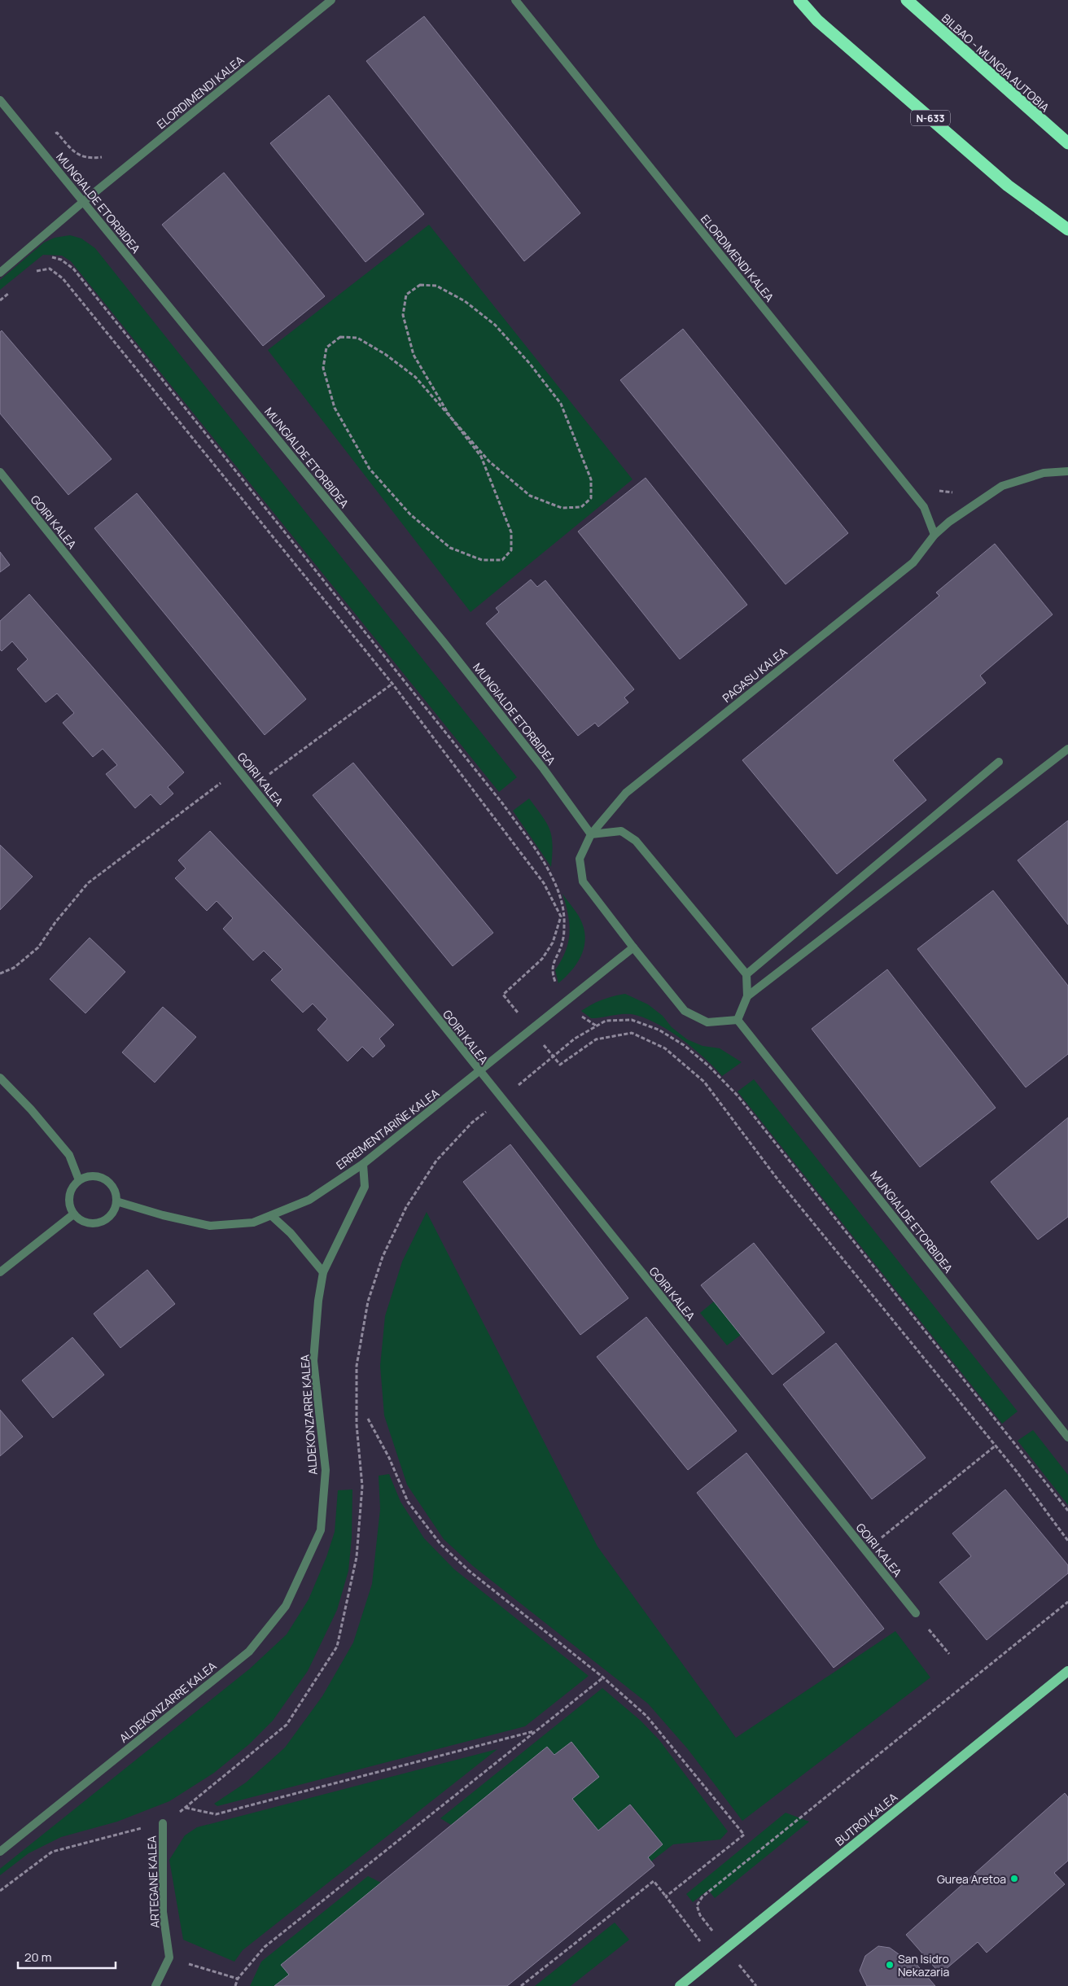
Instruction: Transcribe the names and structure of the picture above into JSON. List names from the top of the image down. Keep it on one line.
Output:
{"streets":{"highway":["BILBAO - MUNGIA AUTOBIA","N-633"],"main road":["BUTROI KALEA"],"street":["ELORDIMENDI KALEA","MUNGIALDE ETORBIDEA","GOIRI KALEA","PAGASU KALEA","ERREMENTARIÑE KALEA","ALDEKONZARRE KALEA","ARTEGANE KALEA"]},"crossings":[["ELORDIMENDI KALEA","MUNGIALDE ETORBIDEA"],["ELORDIMENDI KALEA","PAGASU KALEA"],["MUNGIALDE ETORBIDEA","PAGASU KALEA"],["GOIRI KALEA","ERREMENTARIÑE KALEA"],["ERREMENTARIÑE KALEA","ALDEKONZARRE KALEA"]],"places":["Gurea Aretoa","San Isidro Nekazaria"],"scale_bar":"20 m"}
